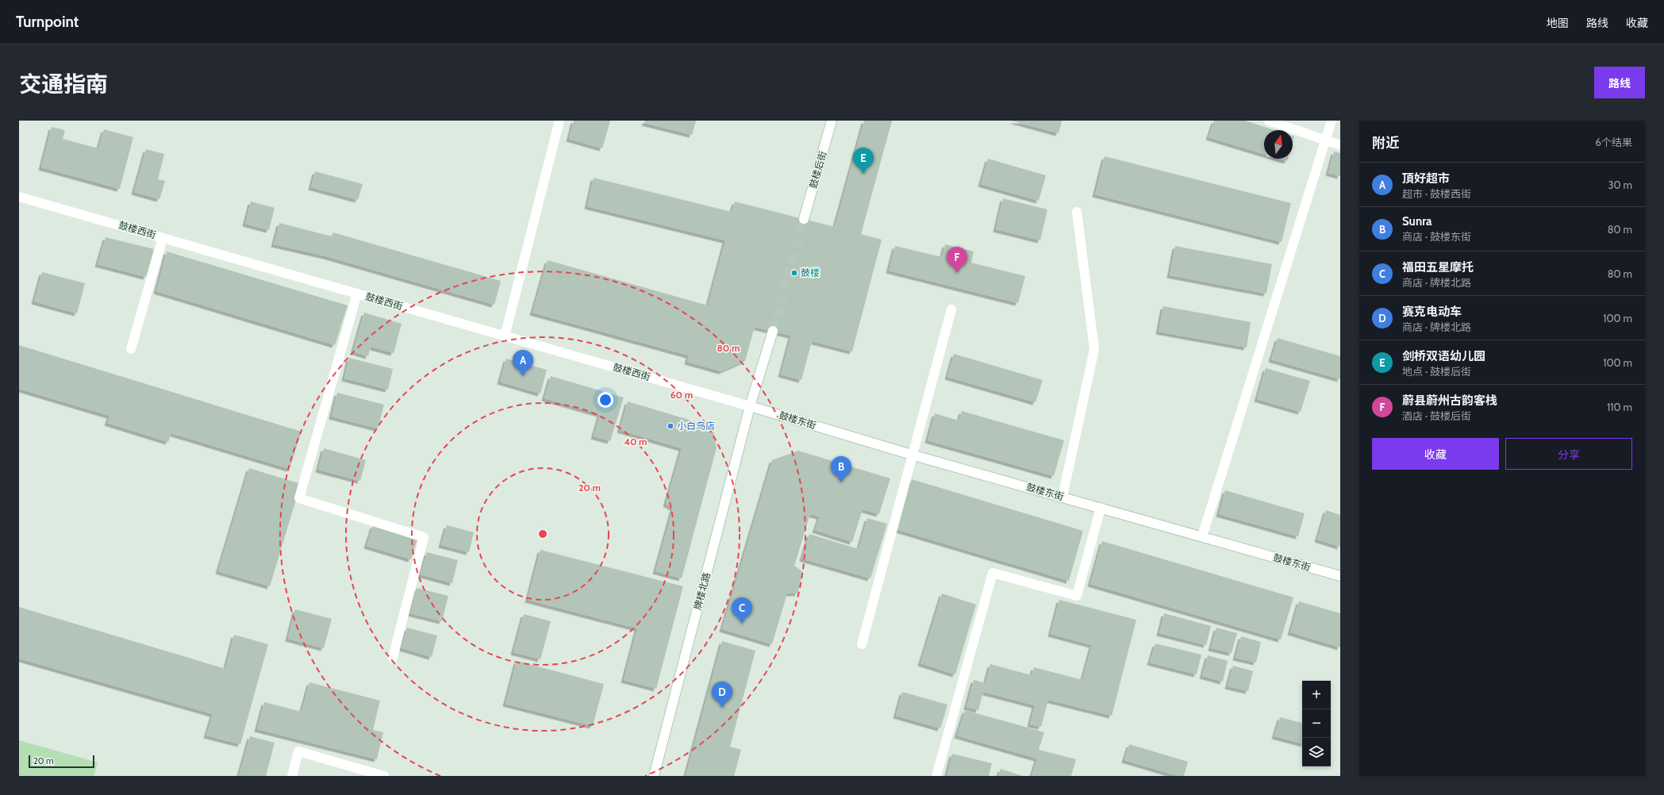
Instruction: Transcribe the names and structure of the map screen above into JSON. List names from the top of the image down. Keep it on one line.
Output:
{"streets":{"street":["鼓楼后街","鼓楼西街","鼓楼东街","牌楼北路"]},"crossings":[["鼓楼西街","鼓楼东街"],["鼓楼西街","牌楼北路"],["鼓楼东街","牌楼北路"]],"places":["鼓楼","小白鸟店"],"scale_bar":"20 m","north":"top","page":{"header":"Turnpoint","nav":["地图","路线","收藏"],"title":"交通指南","buttons":["路线",["收藏","分享"]],"heading":["附近","6个结果"],"pins":["E","F","A","B","C","D"],"list":[{"mark":"A","name":"頂好超市","note":"超市 · 鼓楼西街","value":"30 m"},{"mark":"B","name":"Sunra","note":"商店 · 鼓楼东街","value":"80 m"},{"mark":"C","name":"福田五星摩托","note":"商店 · 牌楼北路","value":"80 m"},{"mark":"D","name":"赛克电动车","note":"商店 · 牌楼北路","value":"100 m"},{"mark":"E","name":"剑桥双语幼儿园","note":"地点 · 鼓楼后街","value":"100 m"},{"mark":"F","name":"蔚县蔚州古韵客栈","note":"酒店 · 鼓楼后街","value":"110 m"}],"map_buttons":["+","−"],"scale":"20 m"},"rings":["80 m","60 m","40 m","20 m"]}
